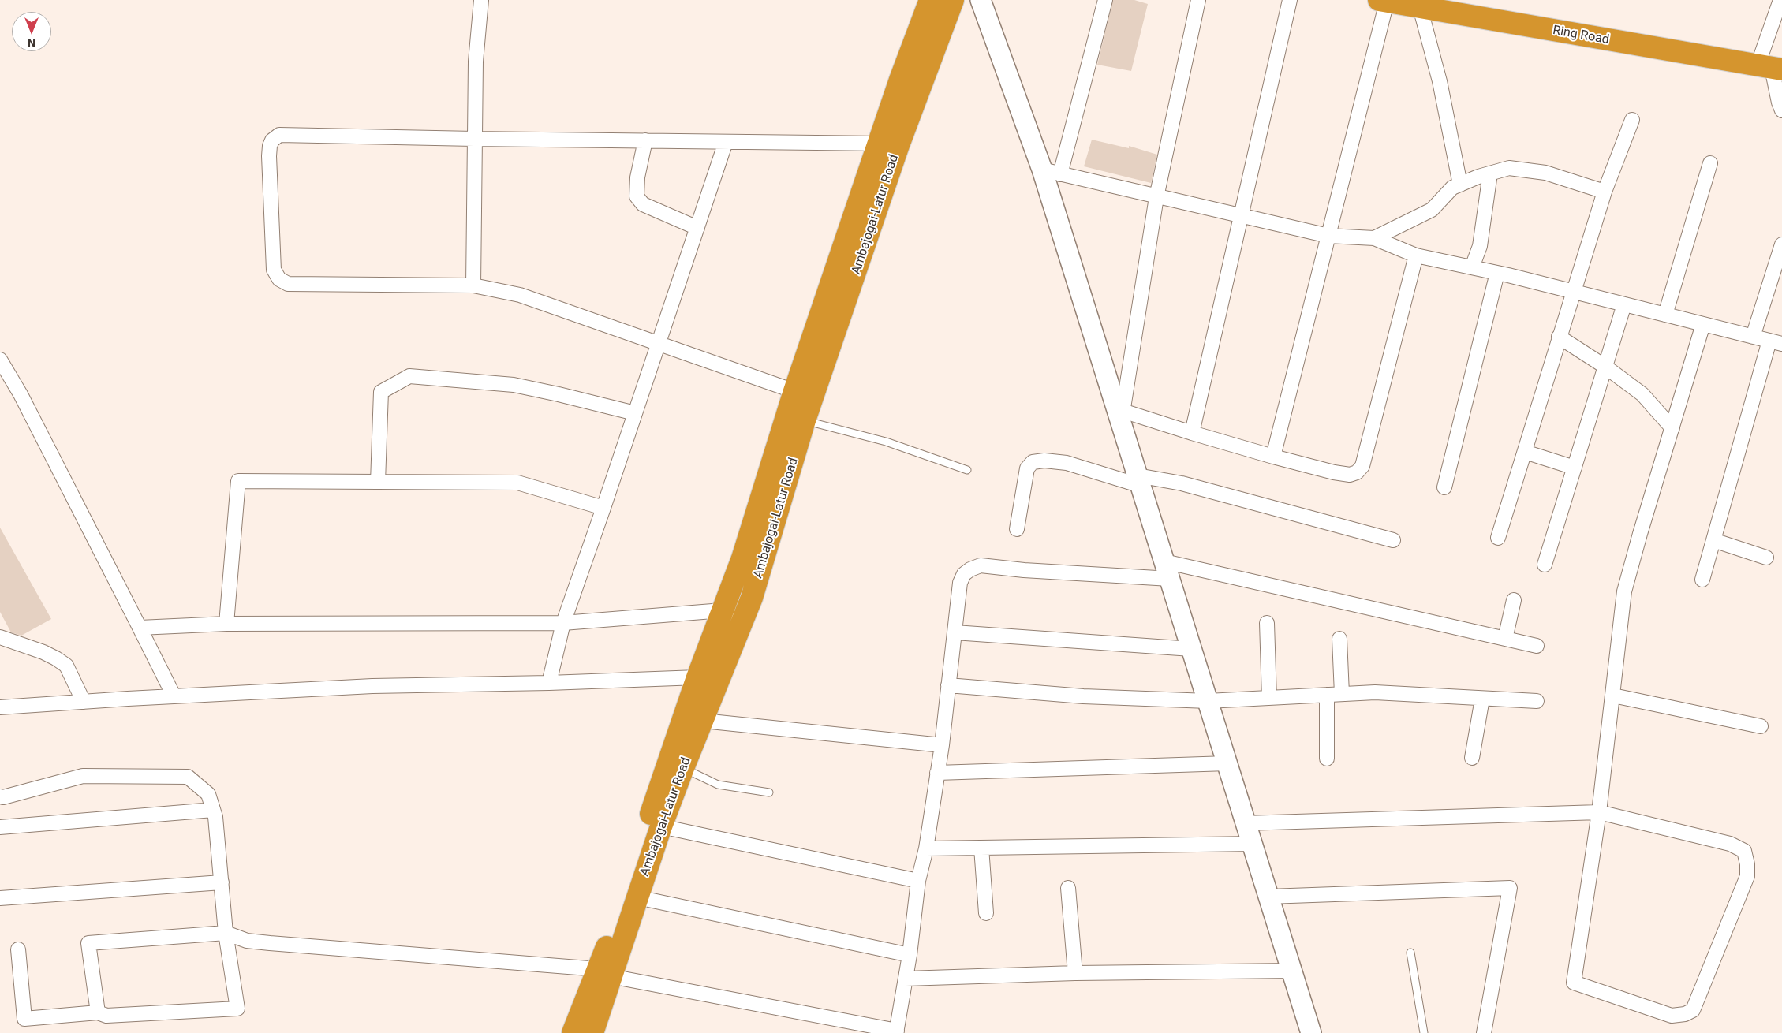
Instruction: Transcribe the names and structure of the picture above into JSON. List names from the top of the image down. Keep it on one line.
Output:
{"streets":{"highway":["Ring Road","Ambajogai-Latur Road"]},"north":"bottom"}
